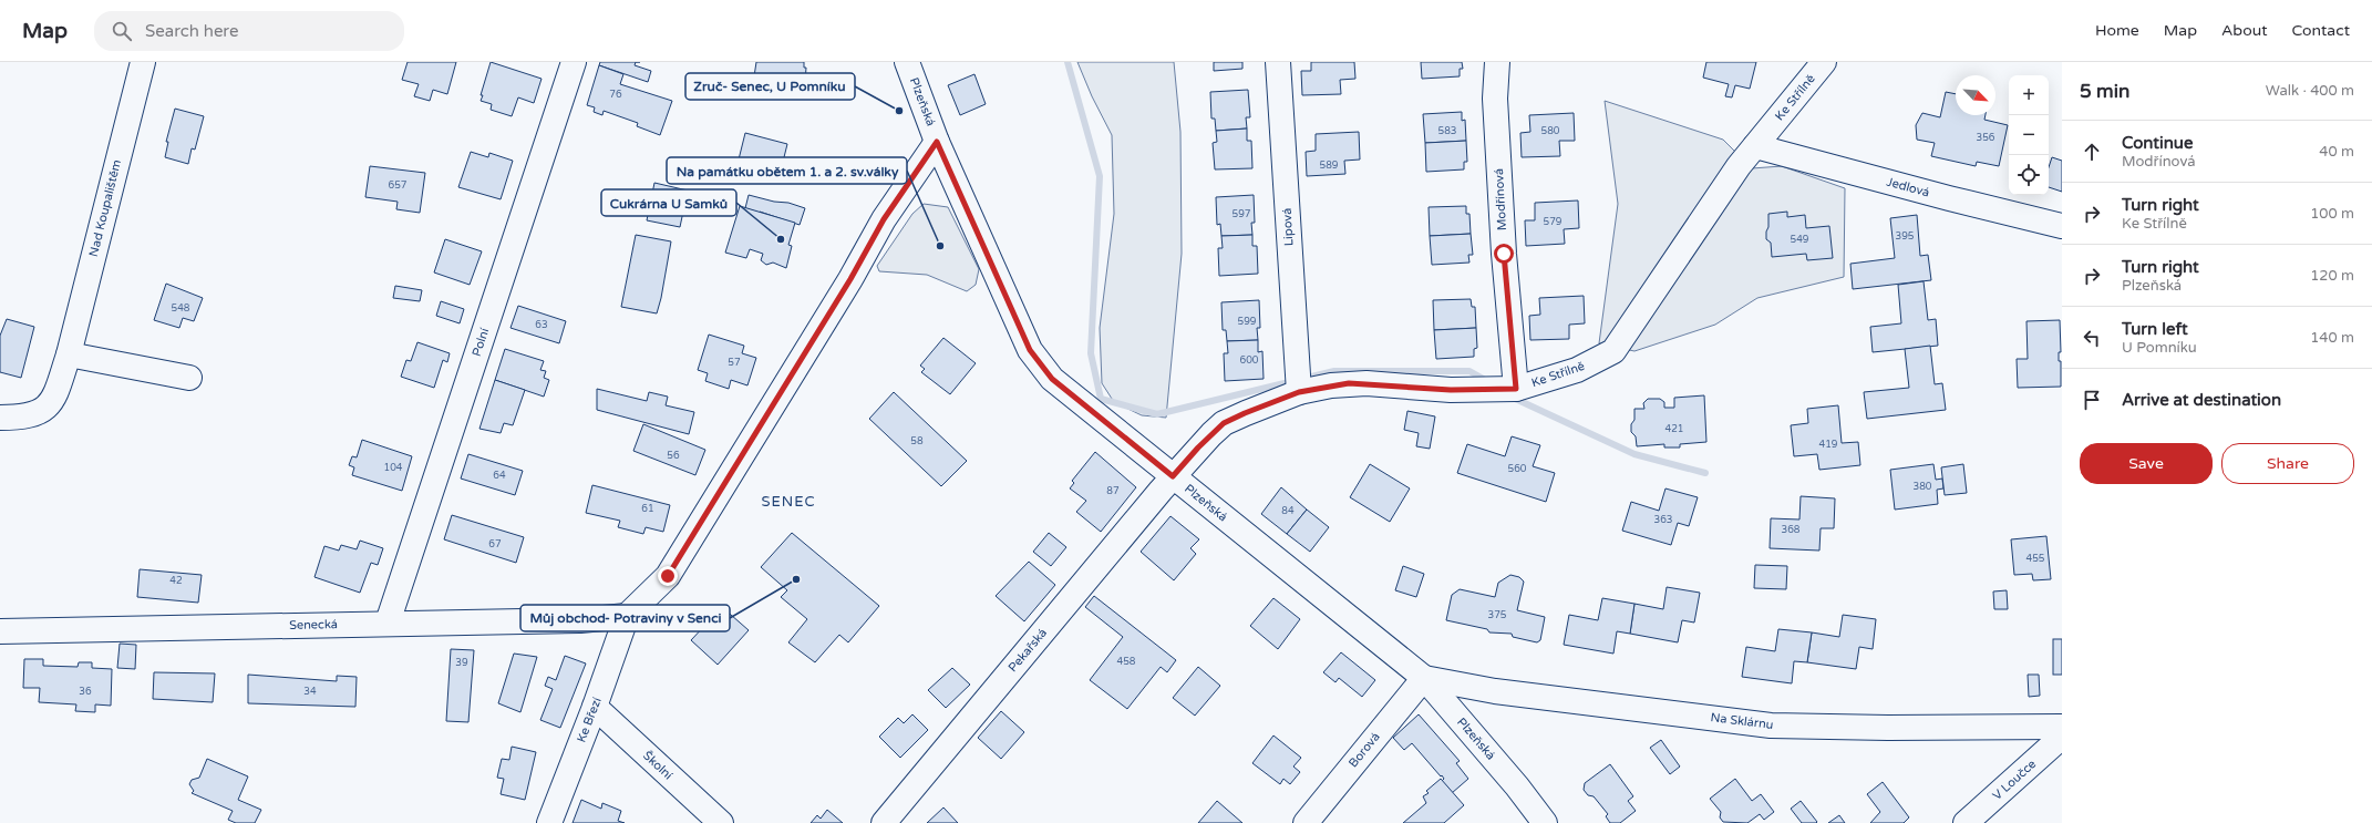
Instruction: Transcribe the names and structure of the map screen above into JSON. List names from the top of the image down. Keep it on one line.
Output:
{"streets":{"street":["Ke Střílně","Plzeňská","Jedlová","Modřínová","Nad Koupalištěm","Lipová","Polní","Senecká","Pekařská","Ke Březí","Na Sklárnu","Borová","Školní","V Loučce"]},"crossings":[["Ke Střílně","Plzeňská"],["Ke Střílně","Jedlová"],["Ke Střílně","Modřínová"],["Ke Střílně","Lipová"],["Ke Střílně","Pekařská"],["Plzeňská","Pekařská"],["Plzeňská","Na Sklárnu"],["Plzeňská","Borová"],["Polní","Senecká"],["Senecká","Ke Březí"],["Ke Březí","Školní"],["Na Sklárnu","Borová"]],"districts":["SENEC"],"places":["Zruč- Senec, U Pomníku","Cukrárna U Samků","Na památku obětem 1. a 2. sv.války","Můj obchod- Potraviny v Senci"],"house_numbers":["76","583","580","356","589","657","597","579","395","549","548","599","63","600","57","421","58","419","56","104","560","64","380","87","61","84","363","368","67","455","42","375","458","39","36","34"],"north":"bottom right","page":{"header":"Map","search":"Search here","nav":["Home","Map","About","Contact"],"heading":["5 min","Walk · 400 m"],"map_buttons":["+","−"],"list":[["Continue","Modřínová","40 m"],["Turn right","Ke Střílně","100 m"],["Turn right","Plzeňská","120 m"],["Turn left","U Pomníku","140 m"],"Arrive at destination"],"buttons":["Save","Share"]}}
